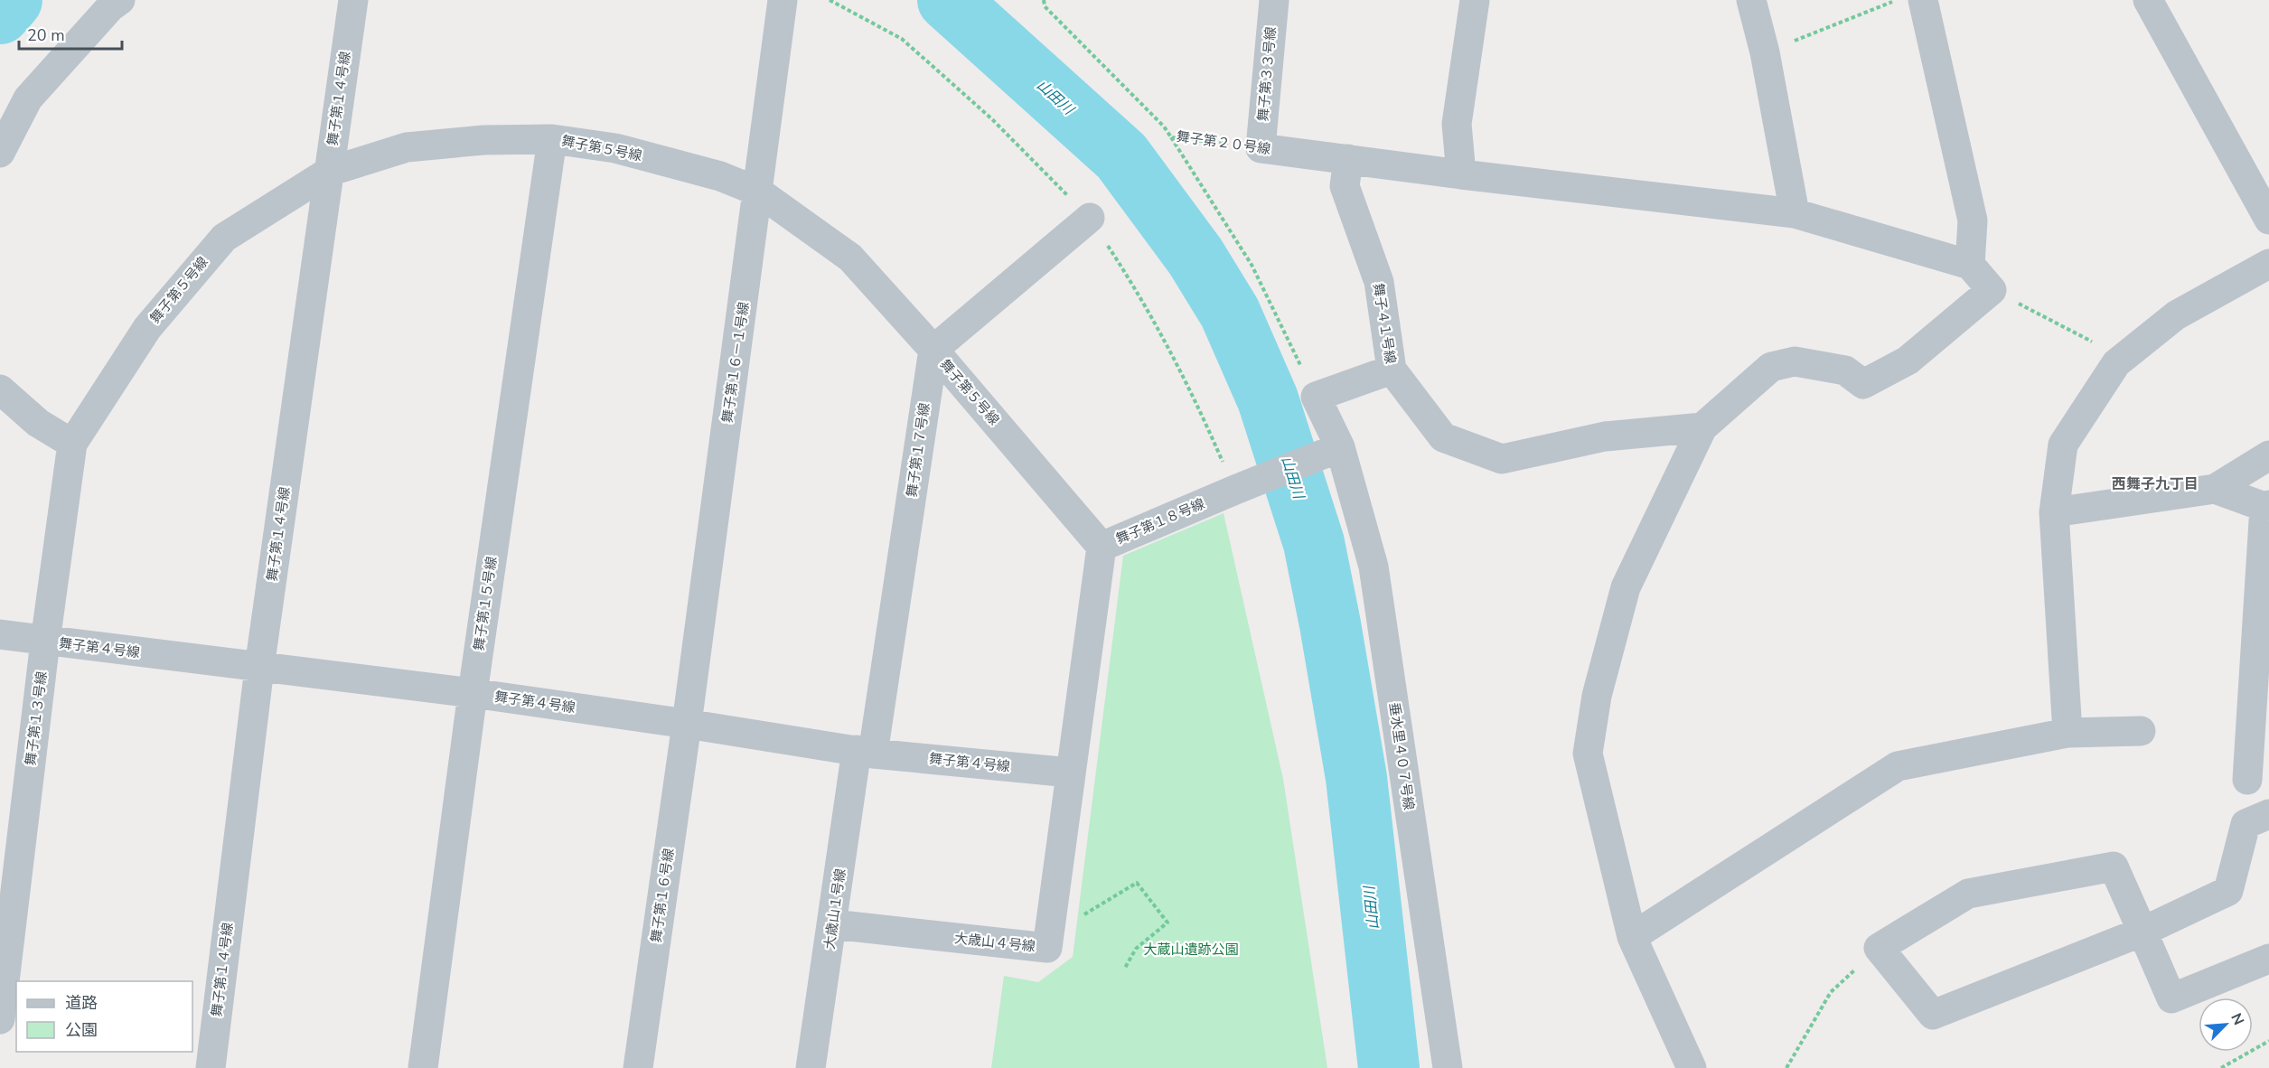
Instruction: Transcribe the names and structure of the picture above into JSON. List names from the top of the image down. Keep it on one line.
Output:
{"streets":{"street":["舞子第３３号線","舞子第１４号線","舞子第２０号線","舞子第５号線","舞子４１号線","舞子第１６－１号線","舞子第１７号線","舞子第１８号線","舞子第１５号線","舞子第４号線","舞子第１３号線","垂水里４０７号線","舞子第１６号線","大歳山１号線","大歳山４号線"]},"crossings":[["舞子第３３号線","舞子第２０号線"],["舞子第１４号線","舞子第５号線"],["舞子第１４号線","舞子第４号線"],["舞子第２０号線","舞子４１号線"],["舞子第５号線","舞子第１６－１号線"],["舞子第５号線","舞子第１７号線"],["舞子第５号線","舞子第１８号線"],["舞子第５号線","舞子第１５号線"],["舞子第５号線","舞子第１３号線"],["舞子第１６－１号線","舞子第４号線"],["舞子第１６－１号線","舞子第１６号線"],["舞子第１７号線","舞子第４号線"],["舞子第１７号線","大歳山１号線"],["舞子第１８号線","舞子第４号線"],["舞子第１８号線","垂水里４０７号線"],["舞子第１８号線","大歳山４号線"],["舞子第１５号線","舞子第４号線"],["舞子第４号線","舞子第１３号線"],["舞子第４号線","舞子第１６号線"],["舞子第４号線","大歳山１号線"],["舞子第４号線","大歳山４号線"],["大歳山１号線","大歳山４号線"]],"districts":["西舞子九丁目"],"water":["山田川"],"parks":["大蔵山遺跡公園"],"legend":["道路","公園"],"scale_bar":"20 m","north":"top right"}
